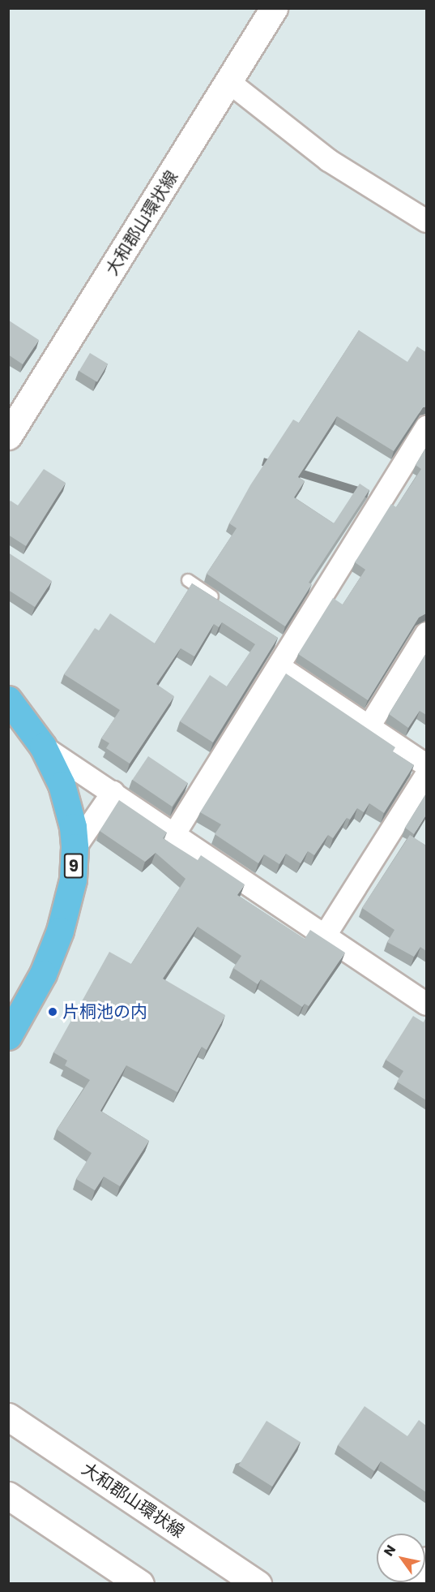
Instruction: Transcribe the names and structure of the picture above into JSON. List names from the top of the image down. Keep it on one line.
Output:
{"streets":{"main road":["大和郡山環状線","9"]},"places":["片桐池の内"],"north":"top left"}
